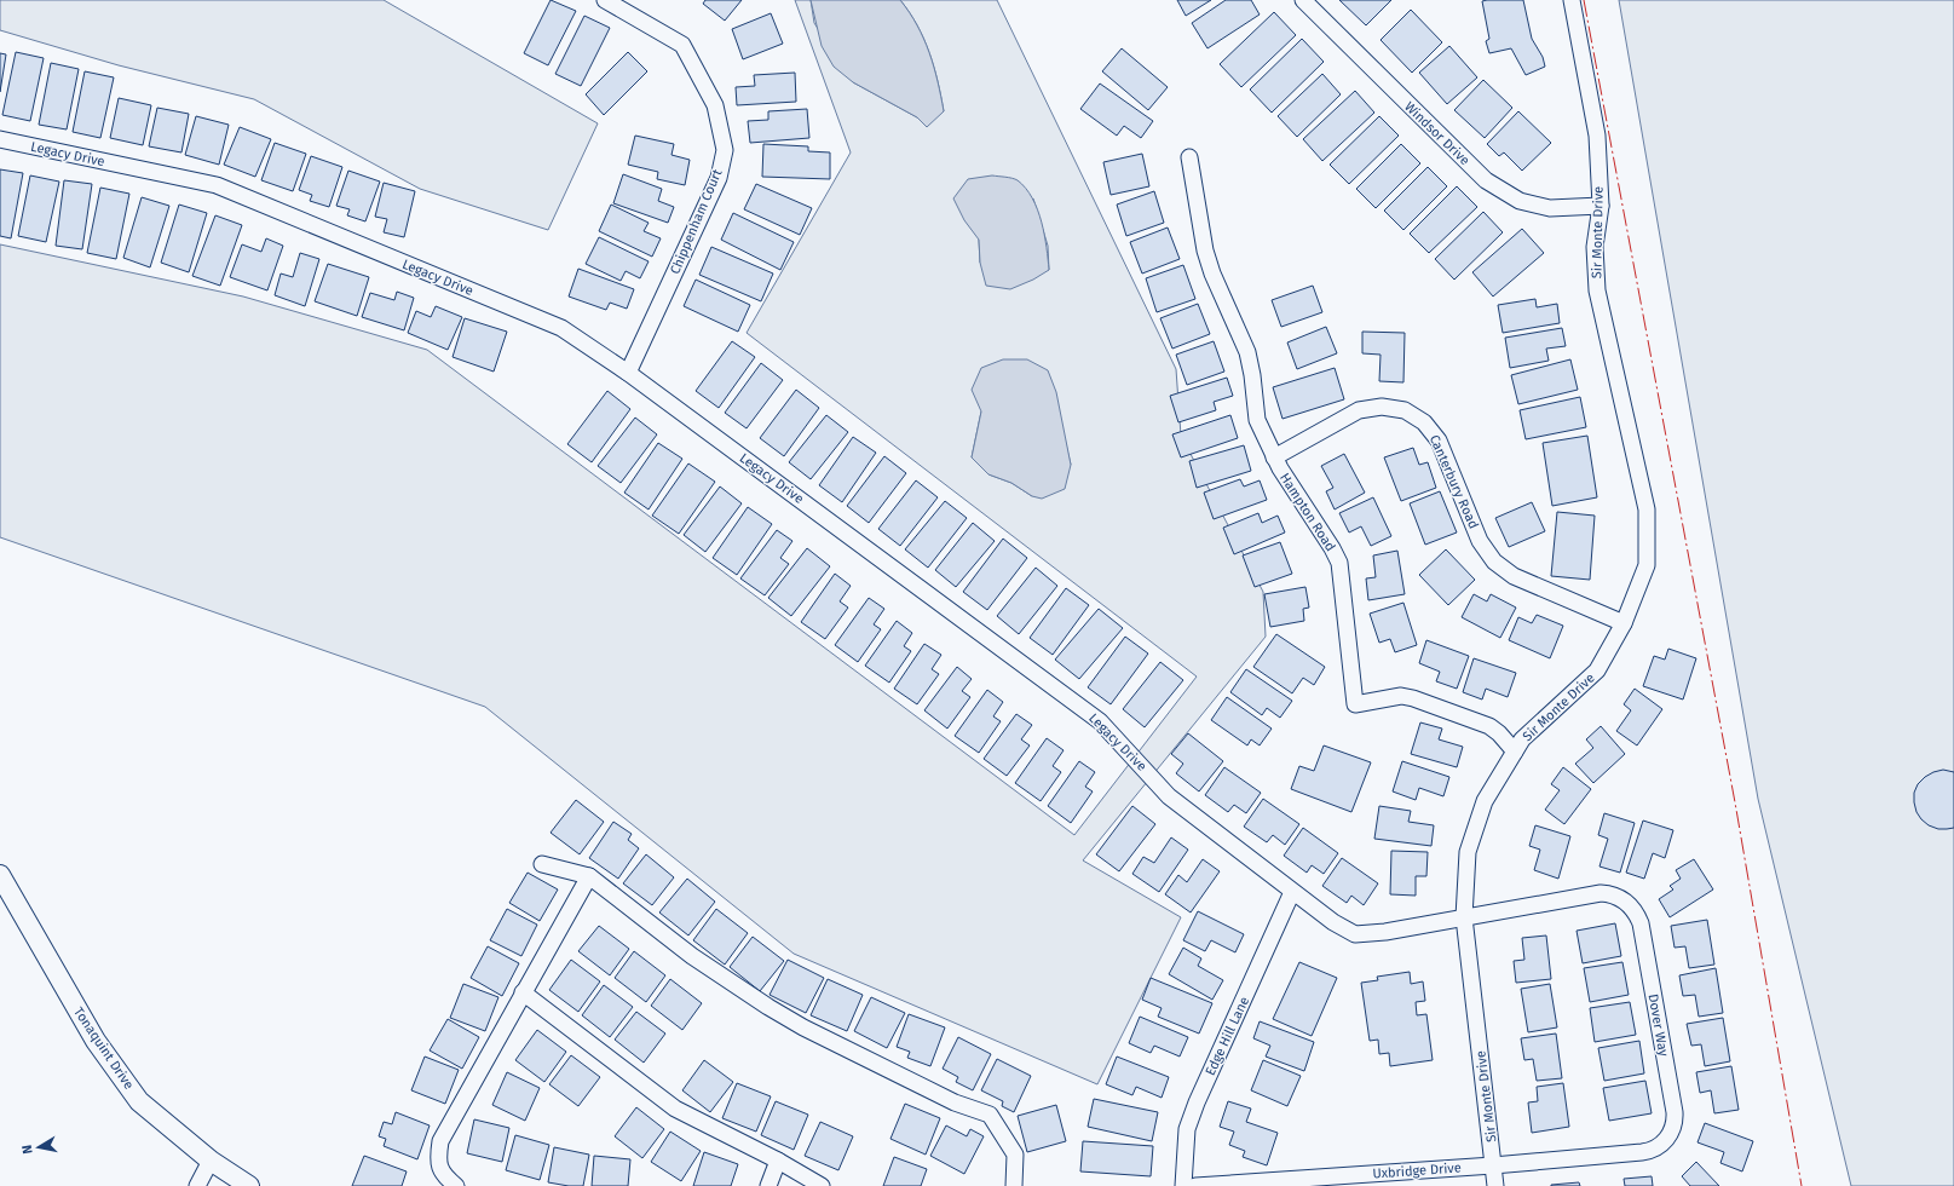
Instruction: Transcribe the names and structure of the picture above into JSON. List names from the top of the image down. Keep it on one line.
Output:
{"streets":{"street":["Windsor Drive","Legacy Drive","Chippenham Court","Sir Monte Drive","Canterbury Road","Hampton Road","Dover Way","Edge Hill Lane","Tonaquint Drive","Uxbridge Drive"]},"crossings":[["Windsor Drive","Sir Monte Drive"],["Legacy Drive","Chippenham Court"],["Legacy Drive","Sir Monte Drive"],["Legacy Drive","Dover Way"],["Legacy Drive","Edge Hill Lane"],["Sir Monte Drive","Canterbury Road"],["Sir Monte Drive","Hampton Road"],["Sir Monte Drive","Dover Way"],["Sir Monte Drive","Uxbridge Drive"],["Canterbury Road","Hampton Road"],["Dover Way","Uxbridge Drive"]],"north":"left"}
